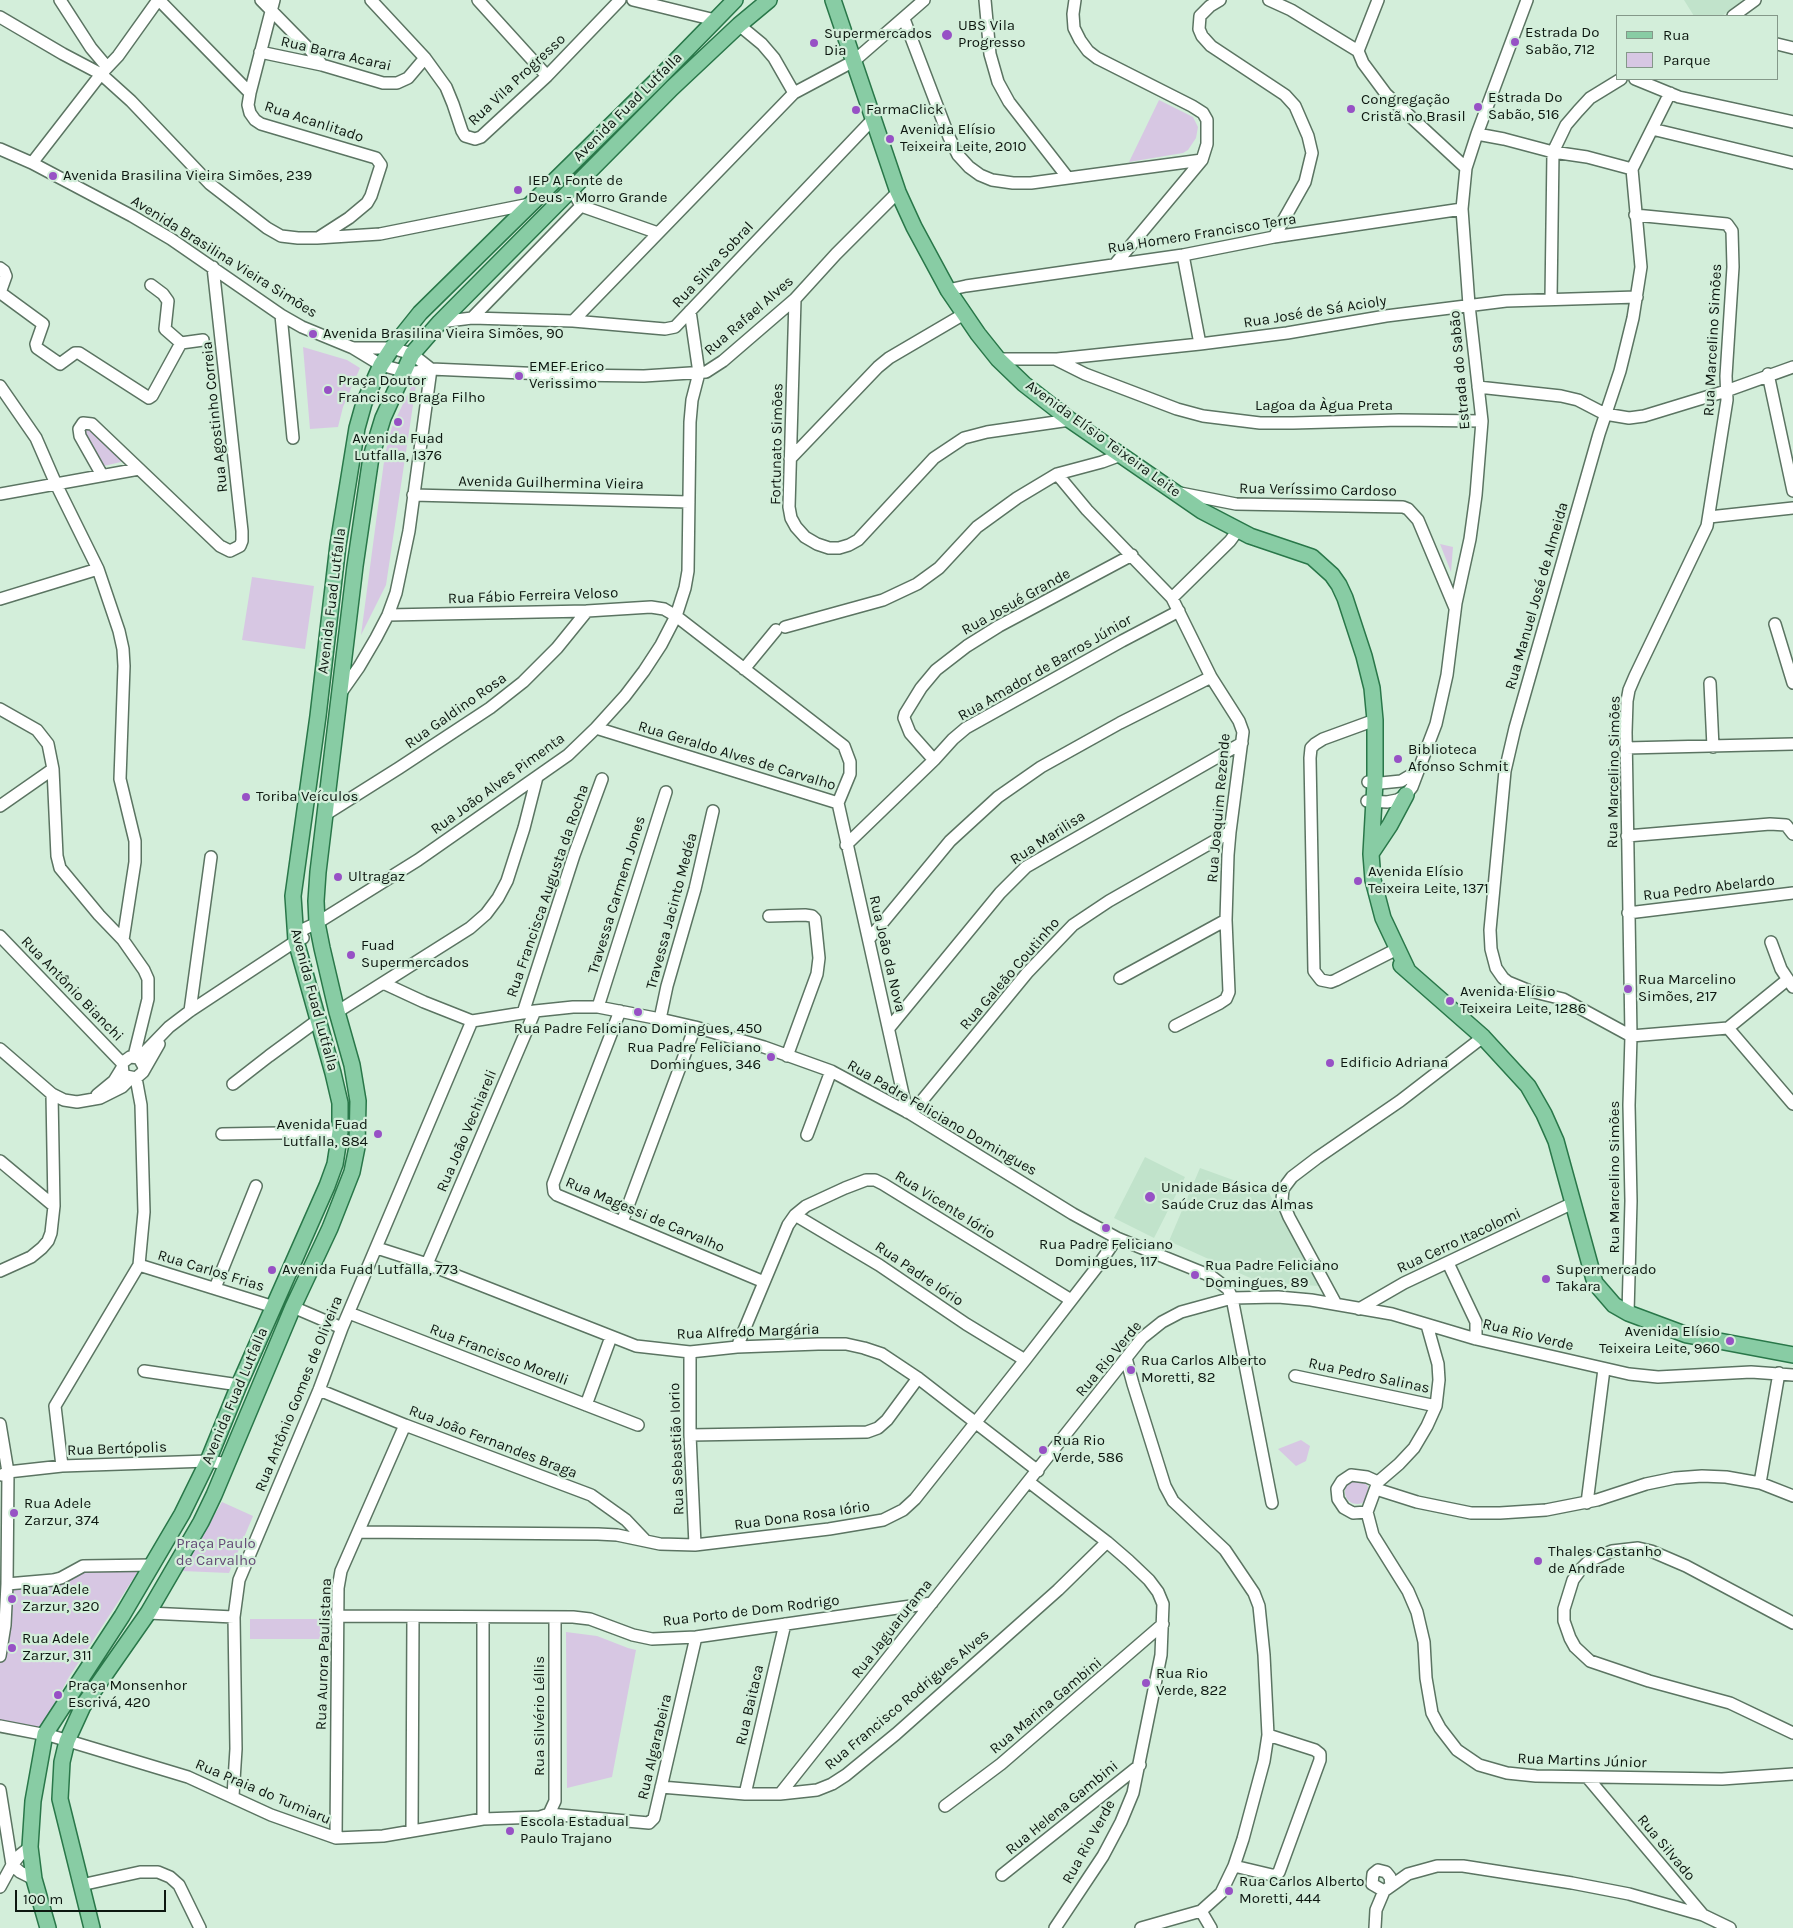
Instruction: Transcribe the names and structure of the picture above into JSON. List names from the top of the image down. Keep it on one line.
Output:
{"streets":{"main road":["Avenida Fuad Lutfalla","Avenida Elísio Teixeira Leite"],"street":["Rua Barra Acarai","Rua Vila Progresso","Rua Acanlitado","Rua Homero Francisco Terra","Avenida Brasilina Vieira Simões","Rua Silva Sobral","Rua José de Sá Acioly","Rua Rafael Alves","Rua Marcelino Simões","Estrada do Sabão","Lagoa da Àgua Preta","Rua Agostinho Correia","Fortunato Simões","Avenida Guilhermina Vieira","Rua Veríssimo Cardoso","Rua Fábio Ferreira Veloso","Rua Manuel José de Almeida","Rua Josué Grande","Rua Amador de Barros Júnior","Rua Galdino Rosa","Rua Geraldo Alves de Carvalho","Rua João Alves Pimenta","Rua Joaquim Rezende","Rua Marilisa","Rua Pedro Abelardo","Rua Francisca Augusta da Rocha","Travessa Carmem Jones","Travessa Jacinto Medéa","Rua João da Nova","Rua Galeão Coutinho","Rua Antônio Bianchi","Rua Padre Feliciano Domingues","Rua João Vechiareli","Rua Vicente Iório","Rua Magessi de Carvalho","Rua Cerro Itacolomi","Rua Carlos Frias","Rua Padre Iório","Rua Alfredo Margária","Rua Rio Verde","Rua Francisco Morelli","Rua Pedro Salinas","Rua Antônio Gomes de Oliveira","Rua João Fernandes Braga","Rua Bertópolis","Rua Sebastião Iorio","Rua Dona Rosa Iório","Rua Porto de Dom Rodrigo","Rua Jaguarurama","Rua Aurora Paulistana","Rua Francisco Rodrigues Alves","Rua Baitaca","Rua Marina Gambini","Rua Silvério Léllis","Rua Algarabeira","Rua Martins Júnior","Rua Praia do Tumiaru","Rua Helena Gambini","Rua Silvado"]},"crossings":[["Rua Barra Acarai","Rua Vila Progresso"],["Rua Barra Acarai","Rua Acanlitado"],["Avenida Fuad Lutfalla","Avenida Brasilina Vieira Simões"],["Avenida Fuad Lutfalla","Rua Silva Sobral"],["Avenida Fuad Lutfalla","Rua Rafael Alves"],["Avenida Fuad Lutfalla","Avenida Guilhermina Vieira"],["Avenida Fuad Lutfalla","Rua Fábio Ferreira Veloso"],["Avenida Fuad Lutfalla","Rua Galdino Rosa"],["Avenida Fuad Lutfalla","Rua João Alves Pimenta"],["Avenida Fuad Lutfalla","Rua Carlos Frias"],["Avenida Fuad Lutfalla","Rua Bertópolis"],["Avenida Fuad Lutfalla","Rua Praia do Tumiaru"],["Rua Homero Francisco Terra","Estrada do Sabão"],["Rua Homero Francisco Terra","Avenida Elísio Teixeira Leite"],["Avenida Brasilina Vieira Simões","Rua Rafael Alves"],["Avenida Brasilina Vieira Simões","Rua Agostinho Correia"],["Rua Silva Sobral","Avenida Elísio Teixeira Leite"],["Rua José de Sá Acioly","Estrada do Sabão"],["Rua José de Sá Acioly","Lagoa da Àgua Preta"],["Rua José de Sá Acioly","Avenida Elísio Teixeira Leite"],["Rua José de Sá Acioly","Rua Manuel José de Almeida"],["Rua Rafael Alves","Avenida Elísio Teixeira Leite"],["Rua Rafael Alves","Fortunato Simões"],["Rua Rafael Alves","Rua João Alves Pimenta"],["Rua Marcelino Simões","Avenida Elísio Teixeira Leite"],["Rua Marcelino Simões","Rua Manuel José de Almeida"],["Rua Marcelino Simões","Rua Pedro Abelardo"],["Estrada do Sabão","Lagoa da Àgua Preta"],["Estrada do Sabão","Rua Veríssimo Cardoso"],["Avenida Elísio Teixeira Leite","Fortunato Simões"],["Avenida Elísio Teixeira Leite","Rua Veríssimo Cardoso"],["Avenida Elísio Teixeira Leite","Rua Cerro Itacolomi"],["Avenida Guilhermina Vieira","Rua João Alves Pimenta"],["Rua Fábio Ferreira Veloso","Rua Galdino Rosa"],["Rua Fábio Ferreira Veloso","Rua Geraldo Alves de Carvalho"],["Rua Fábio Ferreira Veloso","Rua João Alves Pimenta"],["Rua Josué Grande","Rua Amador de Barros Júnior"],["Rua Josué Grande","Rua Joaquim Rezende"],["Rua Amador de Barros Júnior","Rua Joaquim Rezende"],["Rua Amador de Barros Júnior","Rua João da Nova"],["Rua Geraldo Alves de Carvalho","Rua João Alves Pimenta"],["Rua Geraldo Alves de Carvalho","Rua João da Nova"],["Rua João Alves Pimenta","Rua Antônio Bianchi"],["Rua Joaquim Rezende","Rua Marilisa"],["Rua Joaquim Rezende","Rua Galeão Coutinho"],["Rua Marilisa","Rua João da Nova"],["Rua Francisca Augusta da Rocha","Rua Padre Feliciano Domingues"],["Travessa Carmem Jones","Rua Padre Feliciano Domingues"],["Travessa Jacinto Medéa","Rua Padre Feliciano Domingues"],["Rua João da Nova","Rua Galeão Coutinho"],["Rua João da Nova","Rua Padre Feliciano Domingues"],["Rua Galeão Coutinho","Rua Padre Feliciano Domingues"],["Rua Padre Feliciano Domingues","Rua João Vechiareli"],["Rua Padre Feliciano Domingues","Rua Magessi de Carvalho"],["Rua Padre Feliciano Domingues","Rua Rio Verde"],["Rua Padre Feliciano Domingues","Rua Antônio Gomes de Oliveira"],["Rua Padre Feliciano Domingues","Rua Dona Rosa Iório"],["Rua João Vechiareli","Rua Alfredo Margária"],["Rua Vicente Iório","Rua Magessi de Carvalho"],["Rua Vicente Iório","Rua Padre Iório"],["Rua Vicente Iório","Rua Alfredo Margária"],["Rua Vicente Iório","Rua Dona Rosa Iório"],["Rua Cerro Itacolomi","Rua Rio Verde"],["Rua Padre Iório","Rua Dona Rosa Iório"],["Rua Alfredo Margária","Rua Rio Verde"],["Rua Alfredo Margária","Rua Antônio Gomes de Oliveira"],["Rua Alfredo Margária","Rua Sebastião Iorio"],["Rua Alfredo Margária","Rua Dona Rosa Iório"],["Rua Rio Verde","Rua Jaguarurama"],["Rua Rio Verde","Rua Francisco Rodrigues Alves"],["Rua Rio Verde","Rua Marina Gambini"],["Rua Rio Verde","Rua Helena Gambini"],["Rua Francisco Morelli","Rua Antônio Gomes de Oliveira"],["Rua Antônio Gomes de Oliveira","Rua João Fernandes Braga"],["Rua Antônio Gomes de Oliveira","Rua Praia do Tumiaru"],["Rua João Fernandes Braga","Rua Dona Rosa Iório"],["Rua João Fernandes Braga","Rua Aurora Paulistana"],["Rua Sebastião Iorio","Rua Dona Rosa Iório"],["Rua Dona Rosa Iório","Rua Aurora Paulistana"],["Rua Porto de Dom Rodrigo","Rua Jaguarurama"],["Rua Porto de Dom Rodrigo","Rua Aurora Paulistana"],["Rua Porto de Dom Rodrigo","Rua Baitaca"],["Rua Porto de Dom Rodrigo","Rua Silvério Léllis"],["Rua Porto de Dom Rodrigo","Rua Algarabeira"],["Rua Jaguarurama","Rua Francisco Rodrigues Alves"],["Rua Aurora Paulistana","Rua Praia do Tumiaru"],["Rua Francisco Rodrigues Alves","Rua Baitaca"],["Rua Francisco Rodrigues Alves","Rua Algarabeira"],["Rua Silvério Léllis","Rua Algarabeira"],["Rua Silvério Léllis","Rua Praia do Tumiaru"],["Rua Algarabeira","Rua Praia do Tumiaru"],["Rua Martins Júnior","Rua Silvado"]],"parks":["Praça Paulo de Carvalho"],"places":["UBS Vila Progresso","Estrada Do Sabão, 712","Supermercados Dia","Estrada Do Sabão, 516","Congregação Cristã no Brasil","FarmaClick","Avenida Elísio Teixeira Leite, 2010","Avenida Brasilina Vieira Simões, 239","IEP A Fonte de Deus - Morro Grande","Avenida Brasilina Vieira Simões, 90","EMEF Erico Verissimo","Praça Doutor Francisco Braga Filho","Avenida Fuad Lutfalla, 1376","Biblioteca Afonso Schmit","Toriba Veículos","Ultragaz","Avenida Elísio Teixeira Leite, 1371","Fuad Supermercados","Rua Marcelino Simões, 217","Avenida Elísio Teixeira Leite, 1286","Rua Padre Feliciano Domingues, 450","Rua Padre Feliciano Domingues, 346","Edificio Adriana","Avenida Fuad Lutfalla, 884","Unidade Básica de Saúde Cruz das Almas","Rua Padre Feliciano Domingues, 117","Avenida Fuad Lutfalla, 773","Rua Padre Feliciano Domingues, 89","Supermercado Takara","Avenida Elísio Teixeira Leite, 960","Rua Carlos Alberto Moretti, 82","Rua Rio Verde, 586","Rua Adele Zarzur, 374","Thales Castanho de Andrade","Rua Adele Zarzur, 320","Rua Adele Zarzur, 311","Rua Rio Verde, 822","Praça Monsenhor Escrivá, 420","Escola Estadual Paulo Trajano","Rua Carlos Alberto Moretti, 444"],"legend":["Rua","Parque"],"scale_bar":"100 m"}
